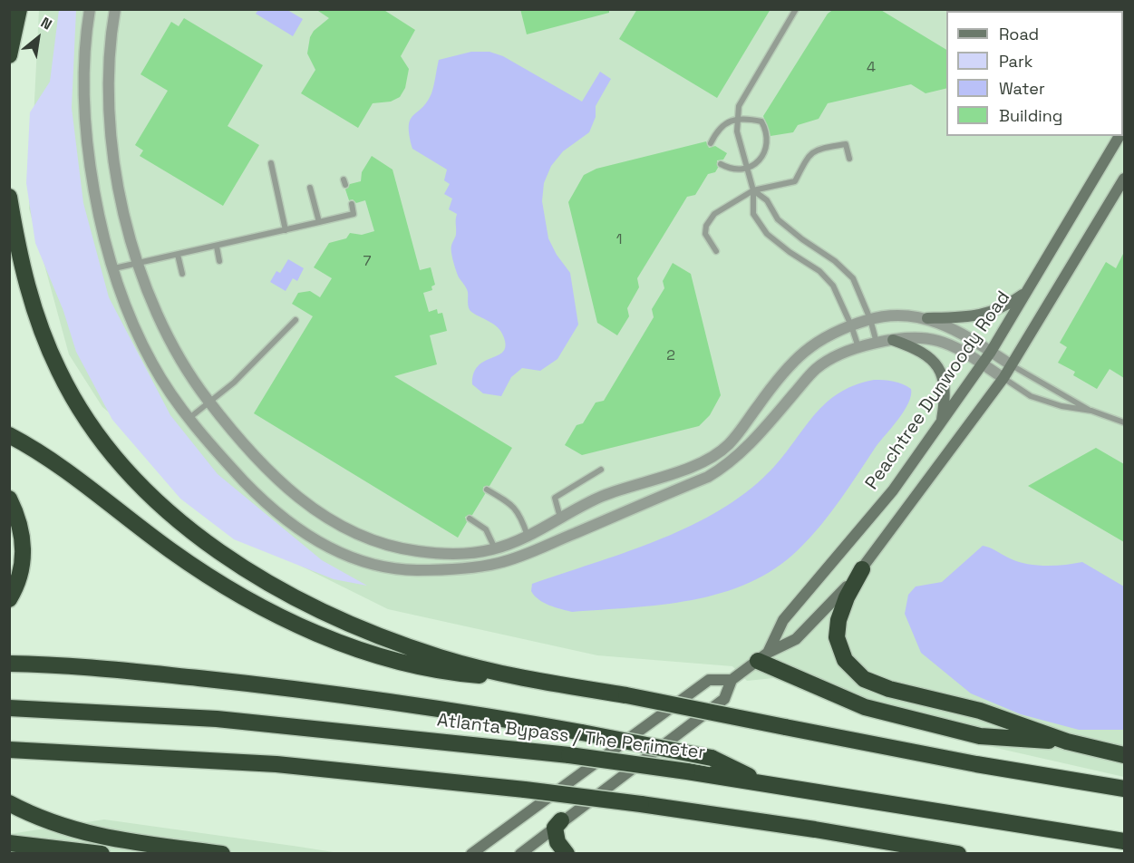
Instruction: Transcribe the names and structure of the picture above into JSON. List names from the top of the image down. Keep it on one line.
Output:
{"streets":{"highway":["Atlanta Bypass / The Perimeter"],"main road":["Peachtree Dunwoody Road"]},"house_numbers":["4","1","7","2"],"legend":["Road","Park","Water","Building"],"north":"top right"}
